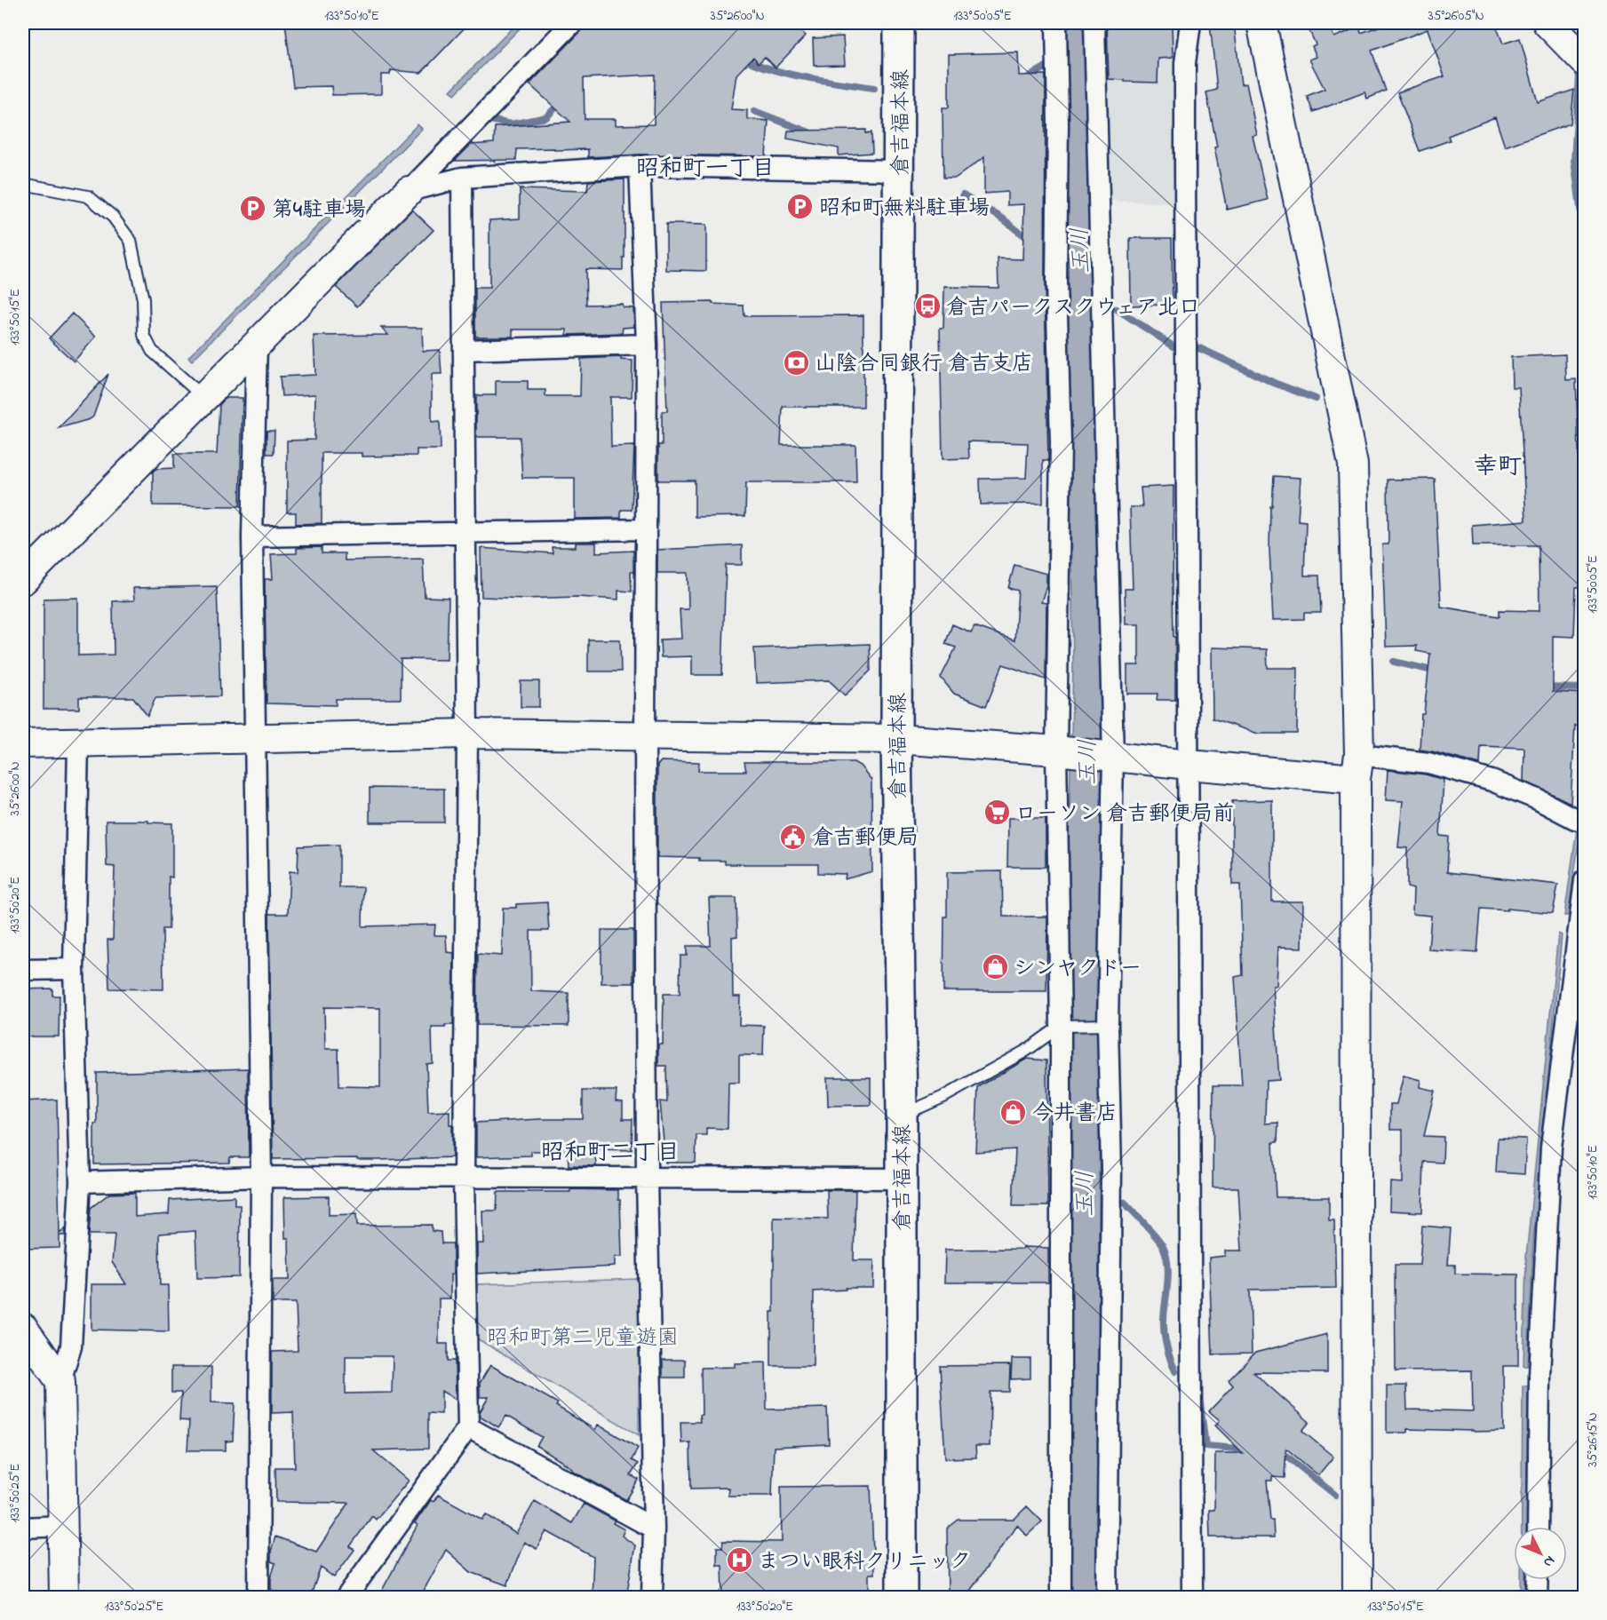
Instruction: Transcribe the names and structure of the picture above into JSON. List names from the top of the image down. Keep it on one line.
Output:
{"streets":{"main road":["倉吉福本線"]},"districts":["昭和町一丁目","幸町","昭和町二丁目"],"water":["玉川"],"parks":["昭和町第二児童遊園"],"places":{"parking":["昭和町無料駐車場","第4駐車場"],"bus stop":["倉吉パークスクウェア北口"],"bank":["山陰合同銀行 倉吉支店"],"supermarket":["ローソン 倉吉郵便局前"],"public building":["倉吉郵便局"],"shop":["シンヤクドー","今井書店"],"hospital":["まつい眼科クリニック"]},"north":"bottom right","coordinates":["133°50'10\"E","35°26'00\"N","133°50'05\"E","35°26'05\"N","133°50'15\"E","133°50'20\"E","35°26'15\"N","133°50'25\"E"]}
